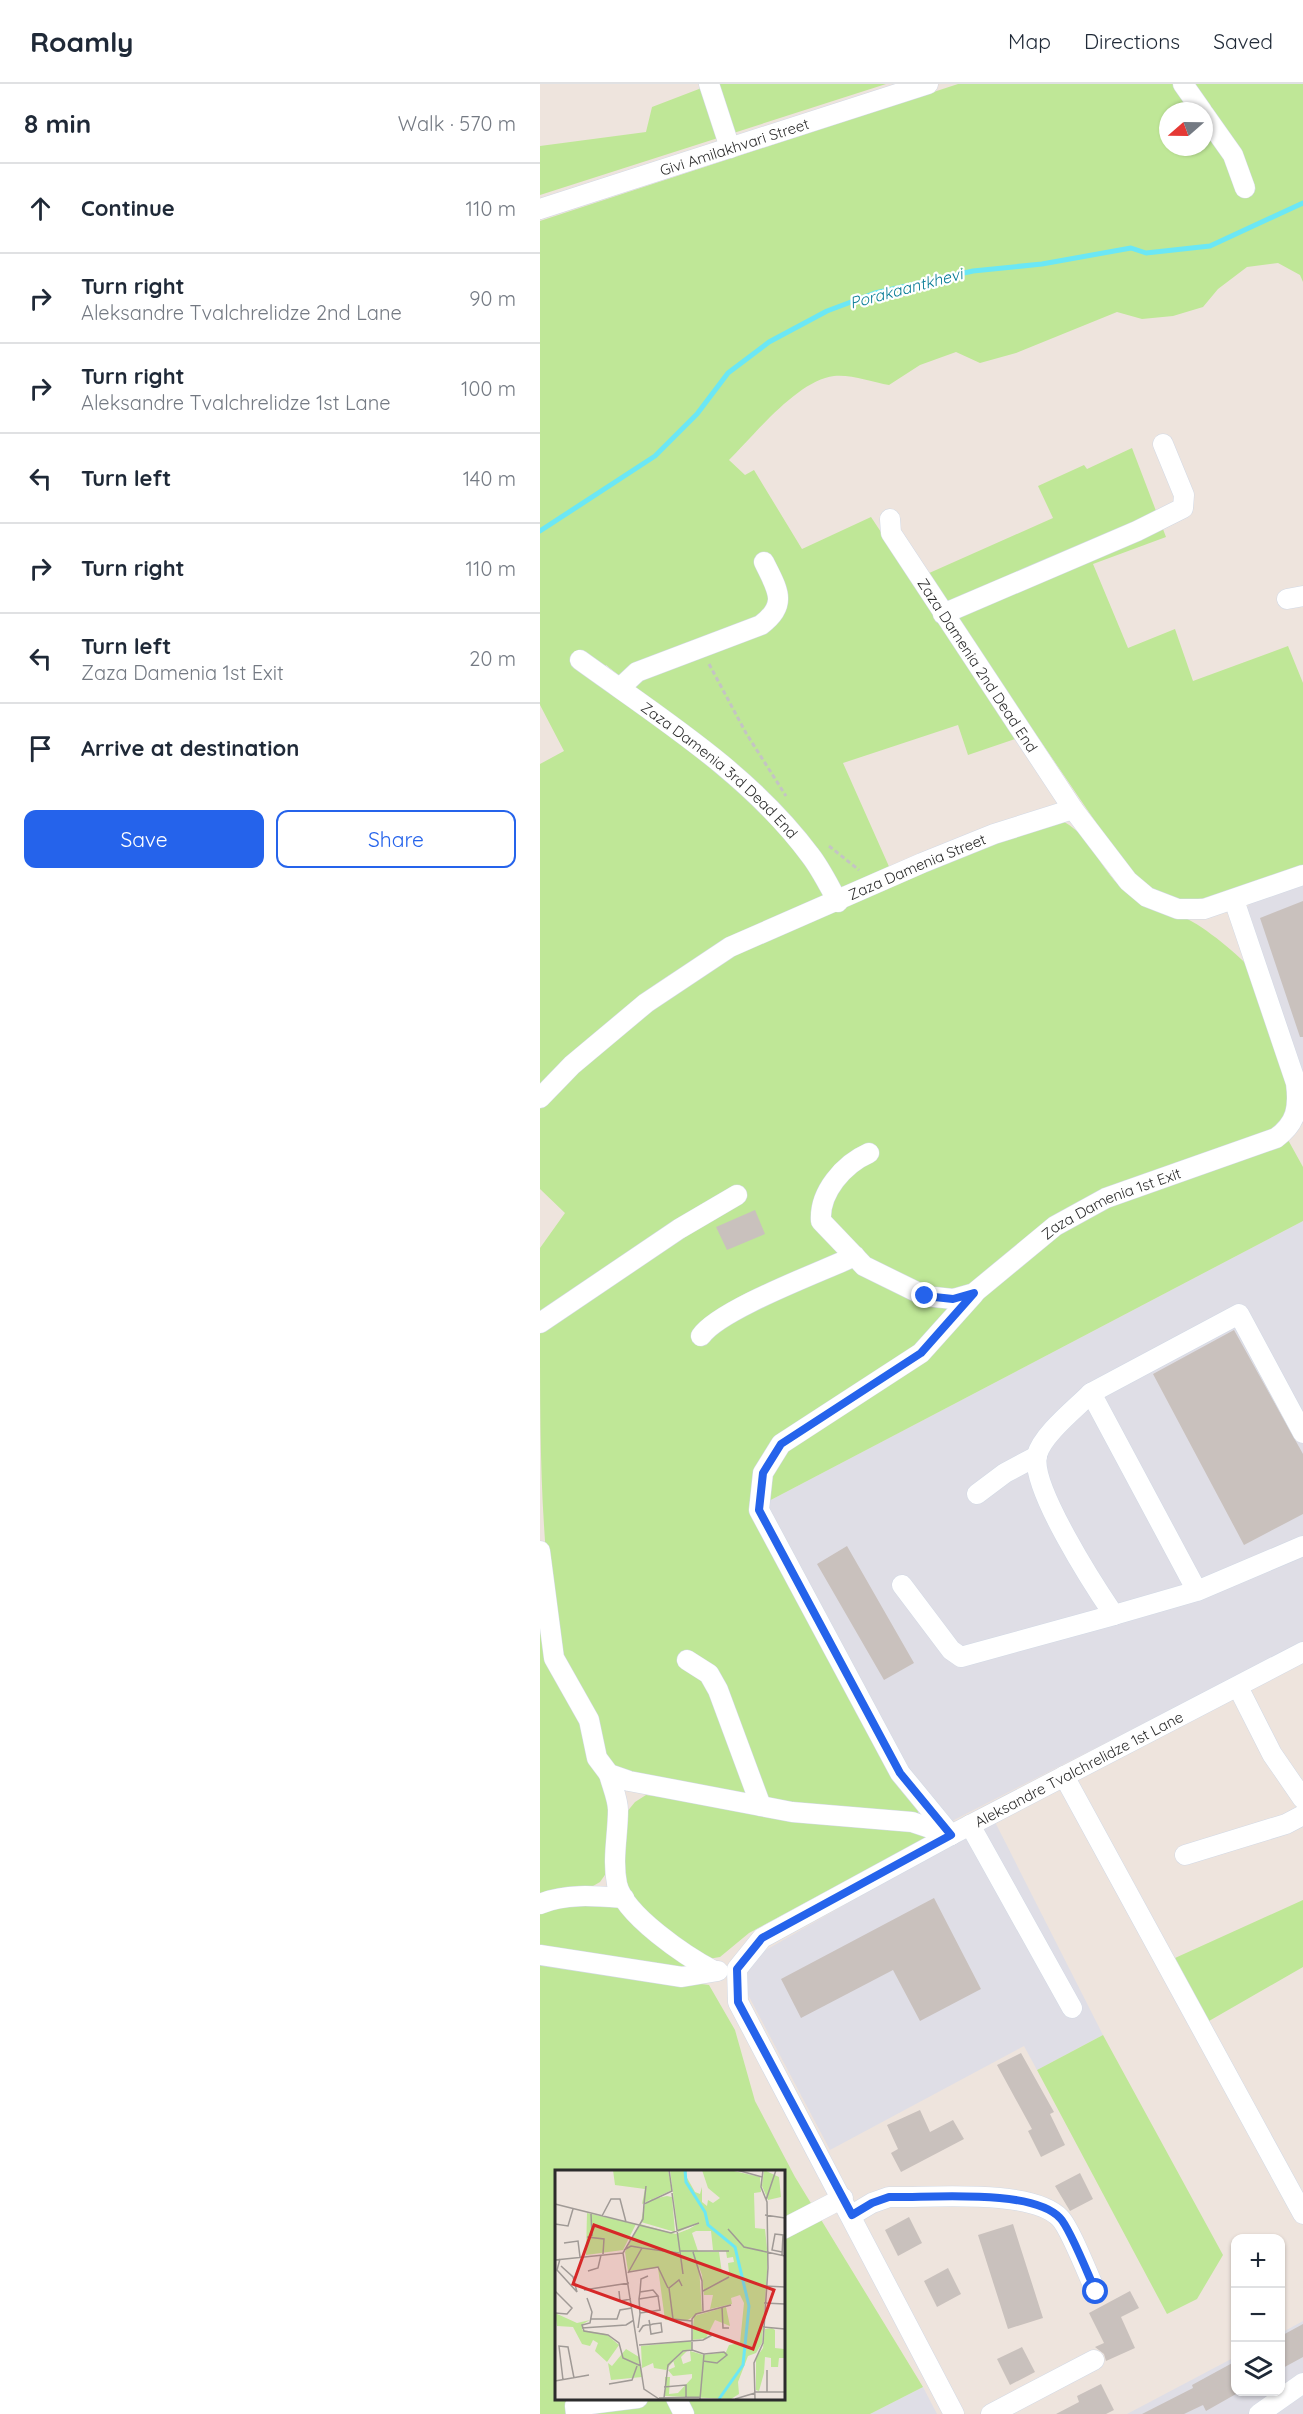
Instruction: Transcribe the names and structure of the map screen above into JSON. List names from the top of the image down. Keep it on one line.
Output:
{"streets":{"street":["Givi Amilakhvari Street","Zaza Damenia 2nd Dead End","Zaza Damenia 3rd Dead End","Zaza Damenia Street","Zaza Damenia 1st Exit","Aleksandre Tvalchrelidze 1st Lane"]},"crossings":[["Zaza Damenia 2nd Dead End","Zaza Damenia Street"],["Zaza Damenia 3rd Dead End","Zaza Damenia Street"]],"water":["Porakaantkhevi"],"north":"left","page":{"header":"Roamly","nav":["Map","Directions","Saved"],"heading":["8 min","Walk · 570 m"],"list":[["Continue","110 m"],["Turn right","Aleksandre Tvalchrelidze 2nd Lane","90 m"],["Turn right","Aleksandre Tvalchrelidze 1st Lane","100 m"],["Turn left","140 m"],["Turn right","110 m"],["Turn left","Zaza Damenia 1st Exit","20 m"],"Arrive at destination"],"buttons":["Save","Share"],"map_buttons":["+","−"]}}
